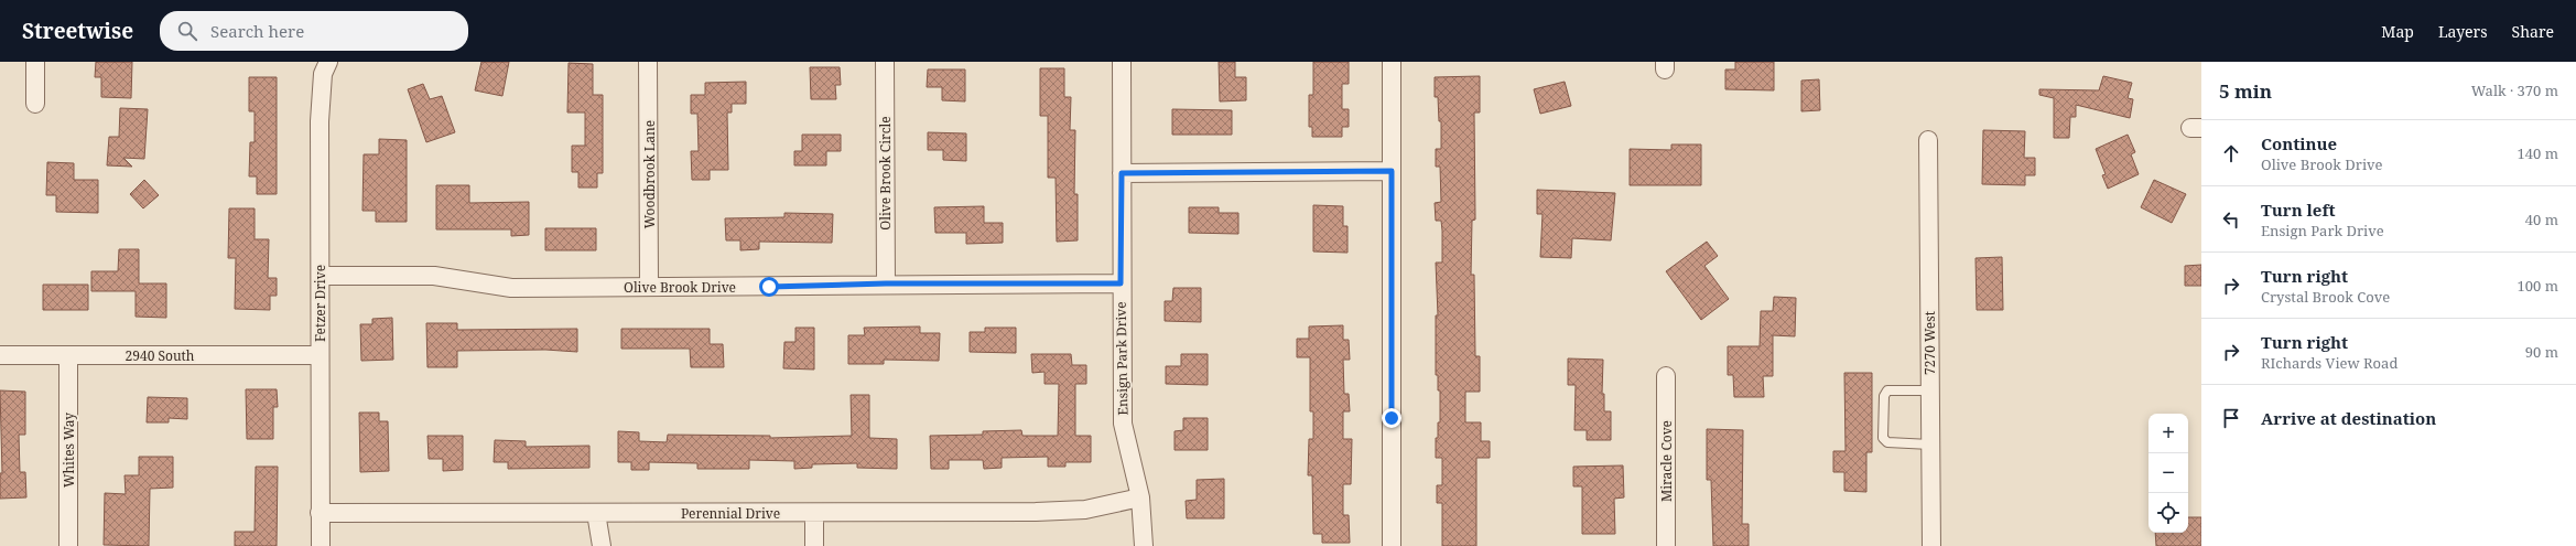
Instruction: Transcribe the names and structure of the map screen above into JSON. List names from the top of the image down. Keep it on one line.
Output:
{"streets":{"street":["Olive Brook Circle","Woodbrook Lane","Olive Brook Drive","Fetzer Drive","7270 West","2940 South","Ensign Park Drive","Whites Way","Miracle Cove","Perennial Drive"]},"crossings":[["Olive Brook Circle","Olive Brook Drive"],["Woodbrook Lane","Olive Brook Drive"],["Olive Brook Drive","Fetzer Drive"],["Olive Brook Drive","Ensign Park Drive"],["Fetzer Drive","2940 South"],["Fetzer Drive","Perennial Drive"],["2940 South","Whites Way"],["Ensign Park Drive","Perennial Drive"]],"page":{"header":"Streetwise","search":"Search here","nav":["Map","Layers","Share"],"heading":["5 min","Walk · 370 m"],"list":[["Continue","Olive Brook Drive","140 m"],["Turn left","Ensign Park Drive","40 m"],["Turn right","Crystal Brook Cove","100 m"],["Turn right","RIchards View Road","90 m"],"Arrive at destination"],"map_buttons":["+","−"]}}
